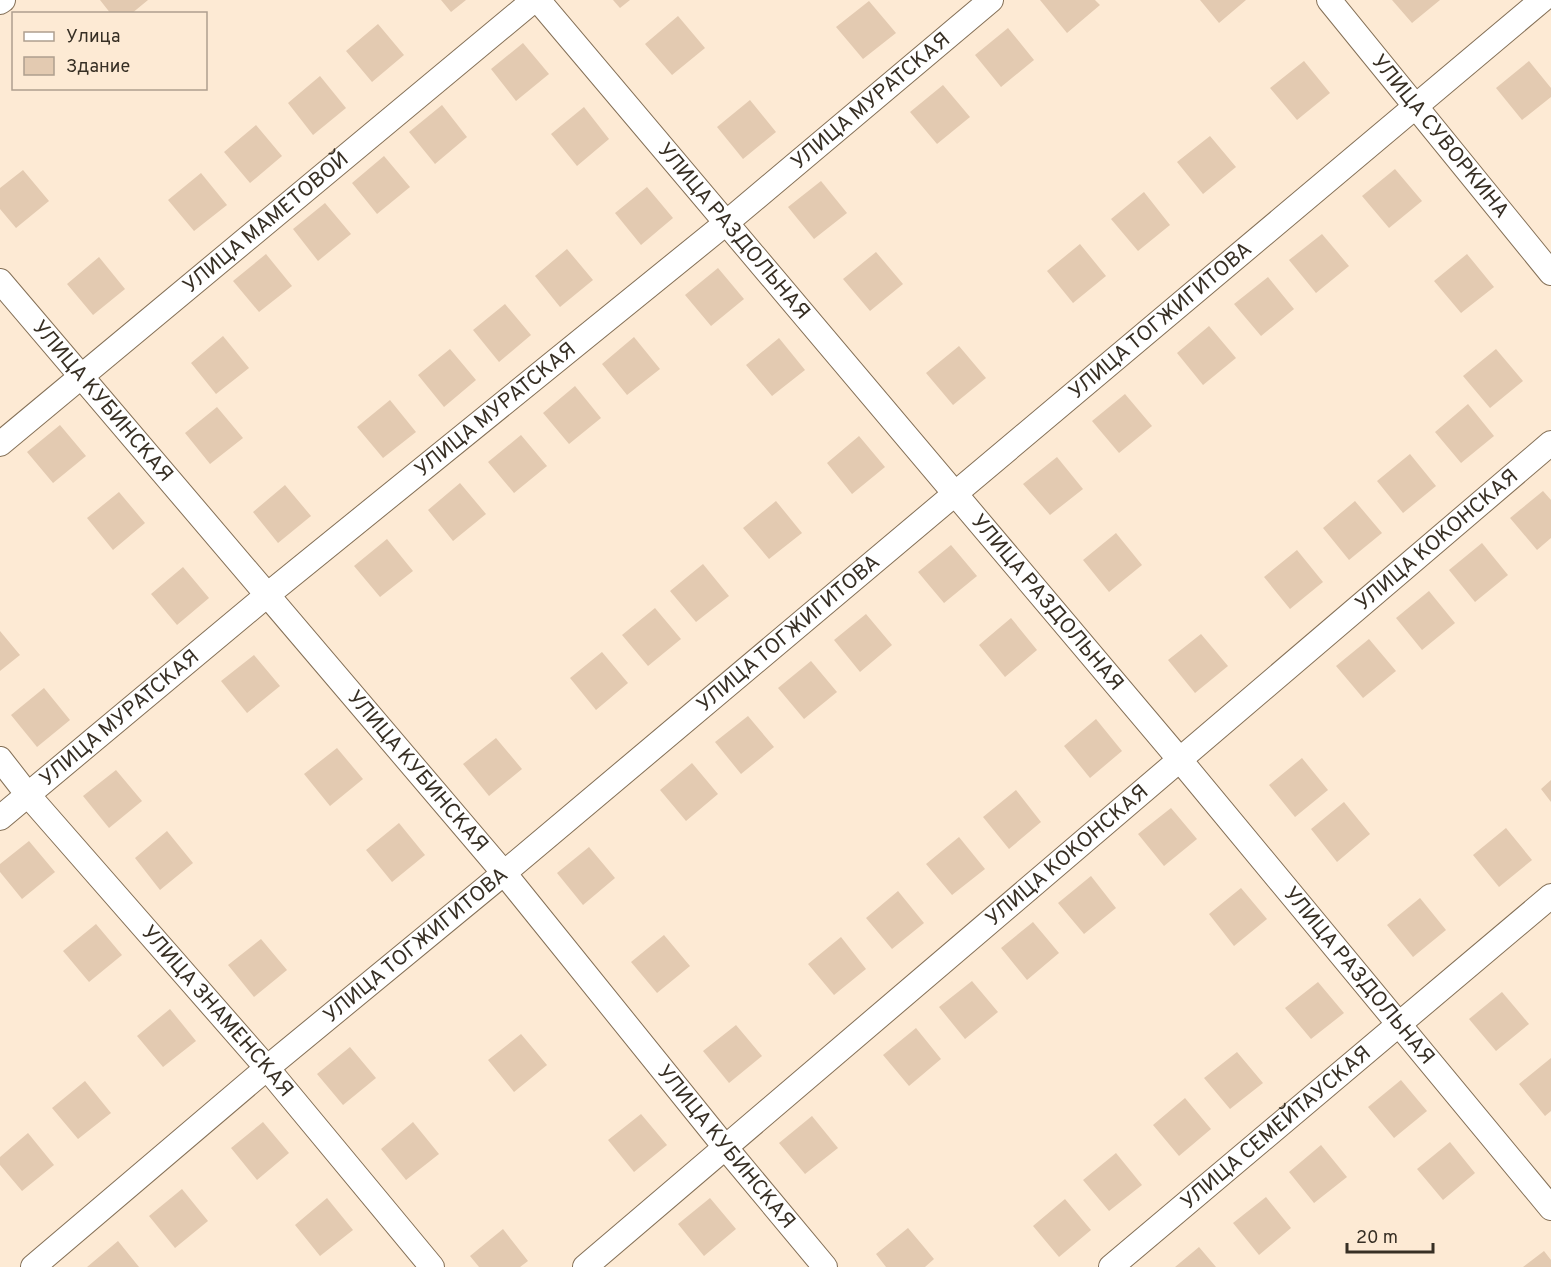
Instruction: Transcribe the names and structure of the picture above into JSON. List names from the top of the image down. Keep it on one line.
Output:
{"streets":{"street":["УЛИЦА МУРАТСКАЯ","УЛИЦА СУВОРКИНА","УЛИЦА МАМЕТОВОЙ","УЛИЦА РАЗДОЛЬНАЯ","УЛИЦА ТОГЖИГИТОВА","УЛИЦА КУБИНСКАЯ","УЛИЦА КОКОНСКАЯ","УЛИЦА ЗНАМЕНСКАЯ","УЛИЦА СЕМЕЙТАУСКАЯ"]},"crossings":[["УЛИЦА МУРАТСКАЯ","УЛИЦА РАЗДОЛЬНАЯ"],["УЛИЦА МУРАТСКАЯ","УЛИЦА КУБИНСКАЯ"],["УЛИЦА МУРАТСКАЯ","УЛИЦА ЗНАМЕНСКАЯ"],["УЛИЦА СУВОРКИНА","УЛИЦА ТОГЖИГИТОВА"],["УЛИЦА МАМЕТОВОЙ","УЛИЦА КУБИНСКАЯ"],["УЛИЦА РАЗДОЛЬНАЯ","УЛИЦА ТОГЖИГИТОВА"],["УЛИЦА РАЗДОЛЬНАЯ","УЛИЦА КОКОНСКАЯ"],["УЛИЦА РАЗДОЛЬНАЯ","УЛИЦА СЕМЕЙТАУСКАЯ"],["УЛИЦА ТОГЖИГИТОВА","УЛИЦА КУБИНСКАЯ"],["УЛИЦА ТОГЖИГИТОВА","УЛИЦА ЗНАМЕНСКАЯ"],["УЛИЦА КУБИНСКАЯ","УЛИЦА КОКОНСКАЯ"]],"legend":["Улица","Здание"],"scale_bar":"20 m"}
